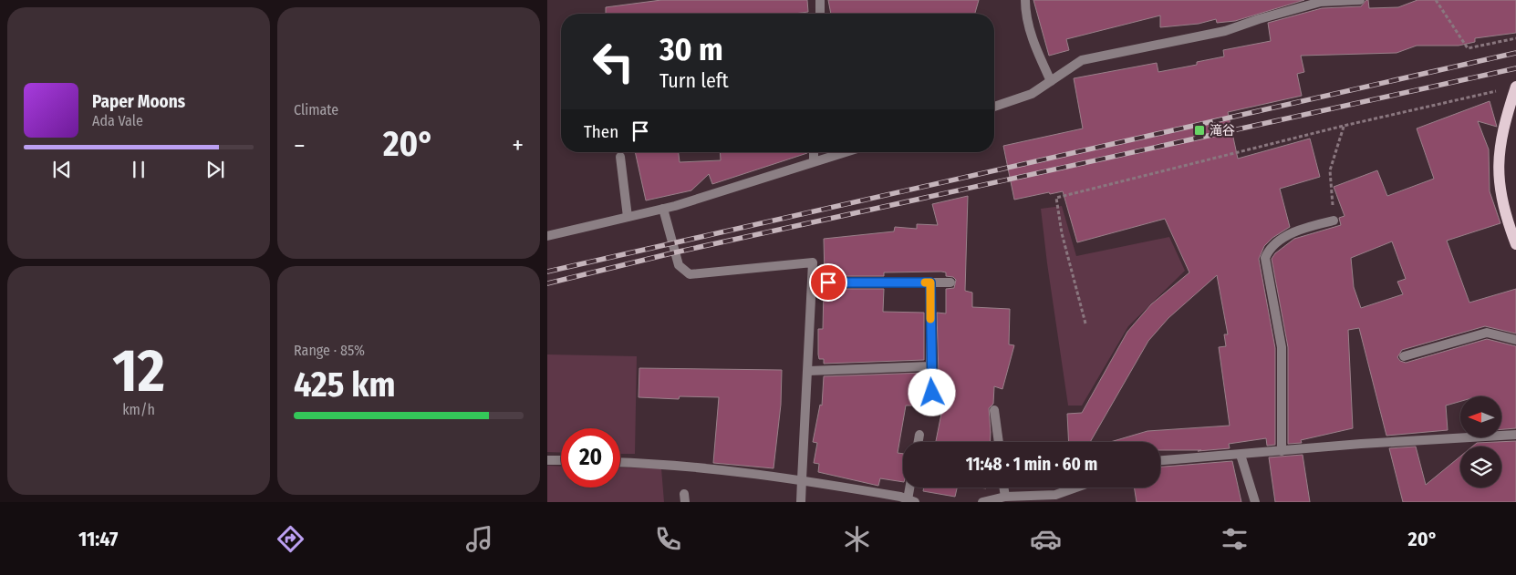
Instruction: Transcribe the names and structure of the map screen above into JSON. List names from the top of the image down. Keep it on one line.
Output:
{"places":{"transit":["滝谷"]},"north":"left","page":{"tile":["Climate",["12","km/h"],["Range · 85%","425 km"]],"turn":["30 m","Turn left"],"song":["Paper Moons","Ada Vale"],"then":"Then","heat":["−","20°","+"],"limit":"20","trip":"11:48 · 1 min · 60 m","tabs":["11:47","20°"]}}
